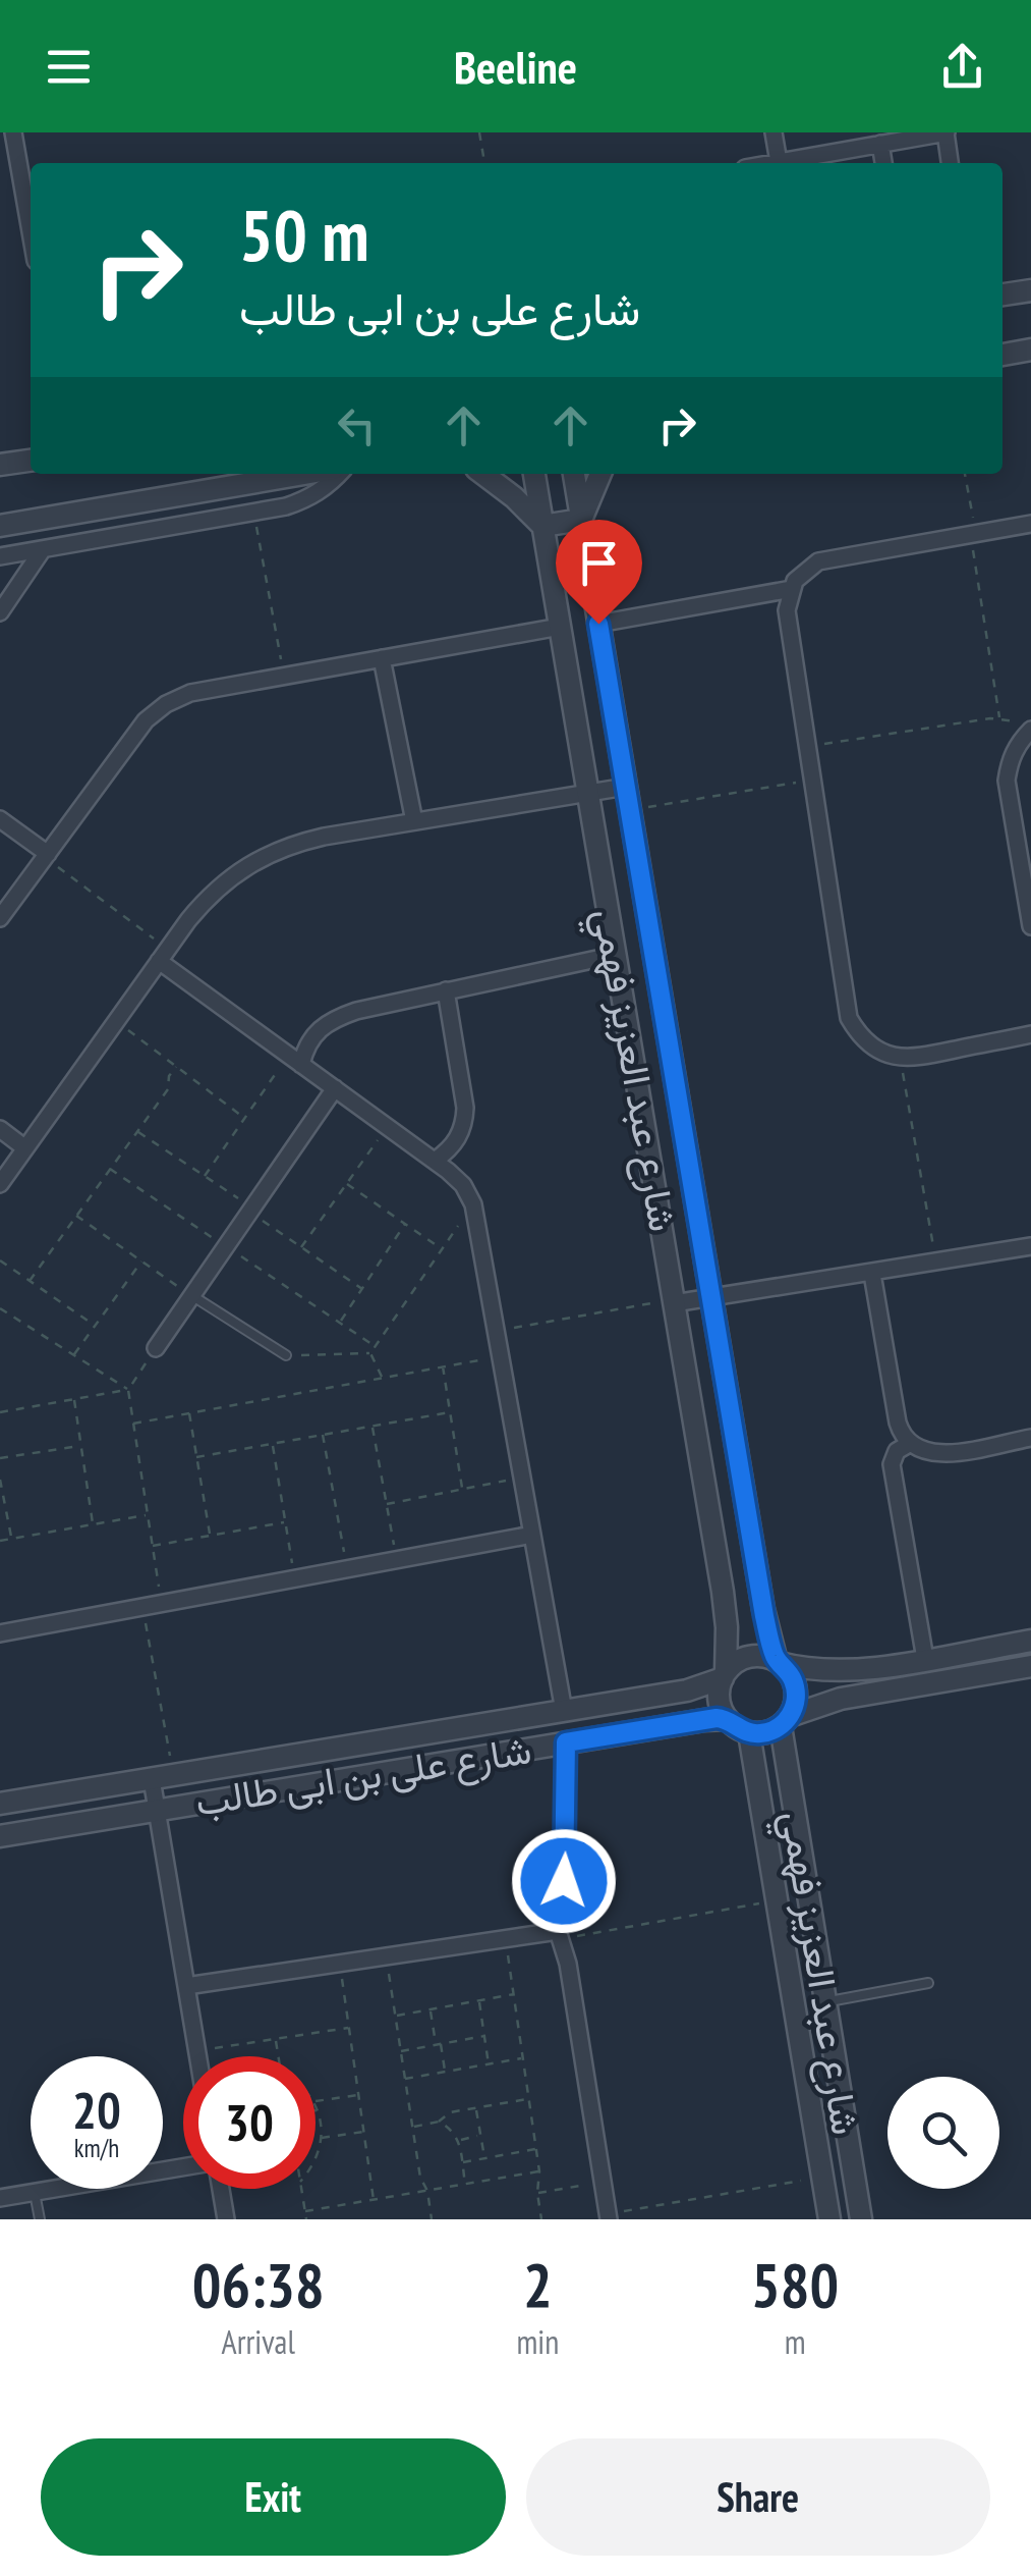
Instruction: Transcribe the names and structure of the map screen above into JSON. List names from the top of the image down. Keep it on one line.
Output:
{"streets":{"street":["شارع عبد العزيز فهمي","شارع على بن ابى طالب"]},"crossings":[["شارع عبد العزيز فهمي","شارع على بن ابى طالب"]],"page":{"header":"Beeline","turn":["50 m","شارع على بن ابى طالب"],"speed":"20 km/h","limit":"30","eta":["06:38","Arrival","2","min","580","m"],"buttons":["Exit","Share"]}}
